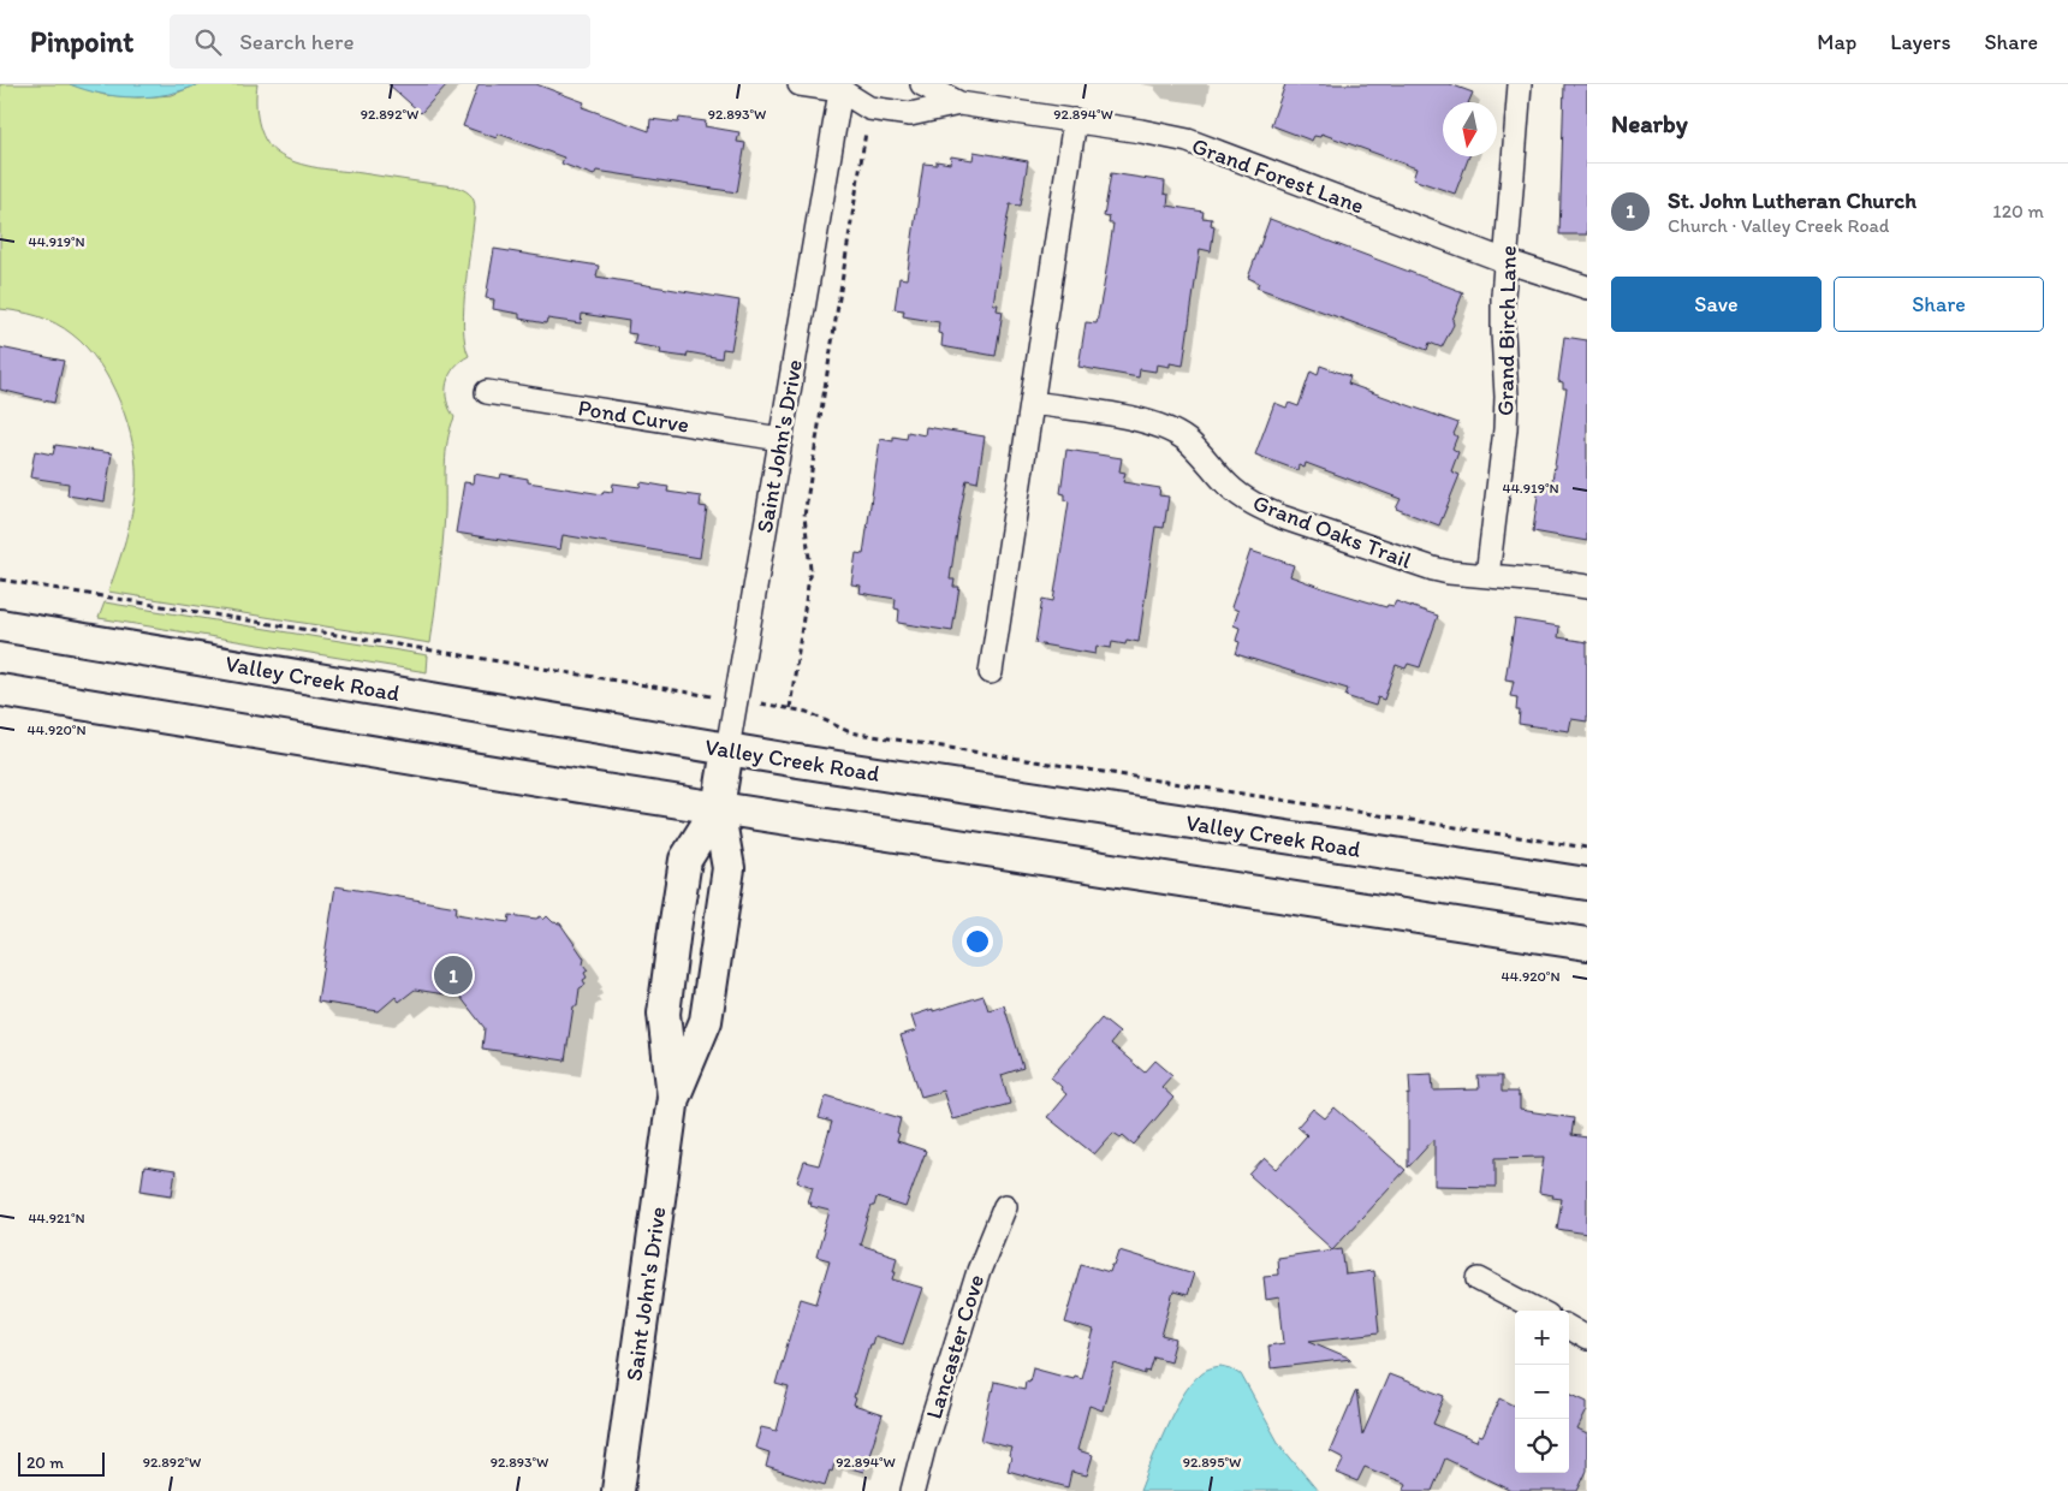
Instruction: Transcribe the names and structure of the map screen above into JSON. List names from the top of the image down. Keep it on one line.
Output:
{"streets":{"main road":["Saint John's Drive","Valley Creek Road"],"street":["Grand Forest Lane","Grand Birch Lane","Pond Curve","Grand Oaks Trail","Lancaster Cove"]},"crossings":[["Grand Forest Lane","Grand Birch Lane"],["Grand Forest Lane","Saint John's Drive"],["Grand Birch Lane","Grand Oaks Trail"],["Pond Curve","Saint John's Drive"],["Saint John's Drive","Valley Creek Road"]],"scale_bar":"20 m","north":"bottom","page":{"header":"Pinpoint","search":"Search here","nav":["Map","Layers","Share"],"heading":"Nearby","list":[{"mark":"1","name":"St. John Lutheran Church","note":"Church · Valley Creek Road","value":"120 m"}],"buttons":["Save","Share"],"pins":"1","map_buttons":["+","−"],"scale":"20 m"},"coordinates":["92.892°W","92.893°W","92.894°W","44.919°N","44.920°N","44.921°N","92.895°W"]}
